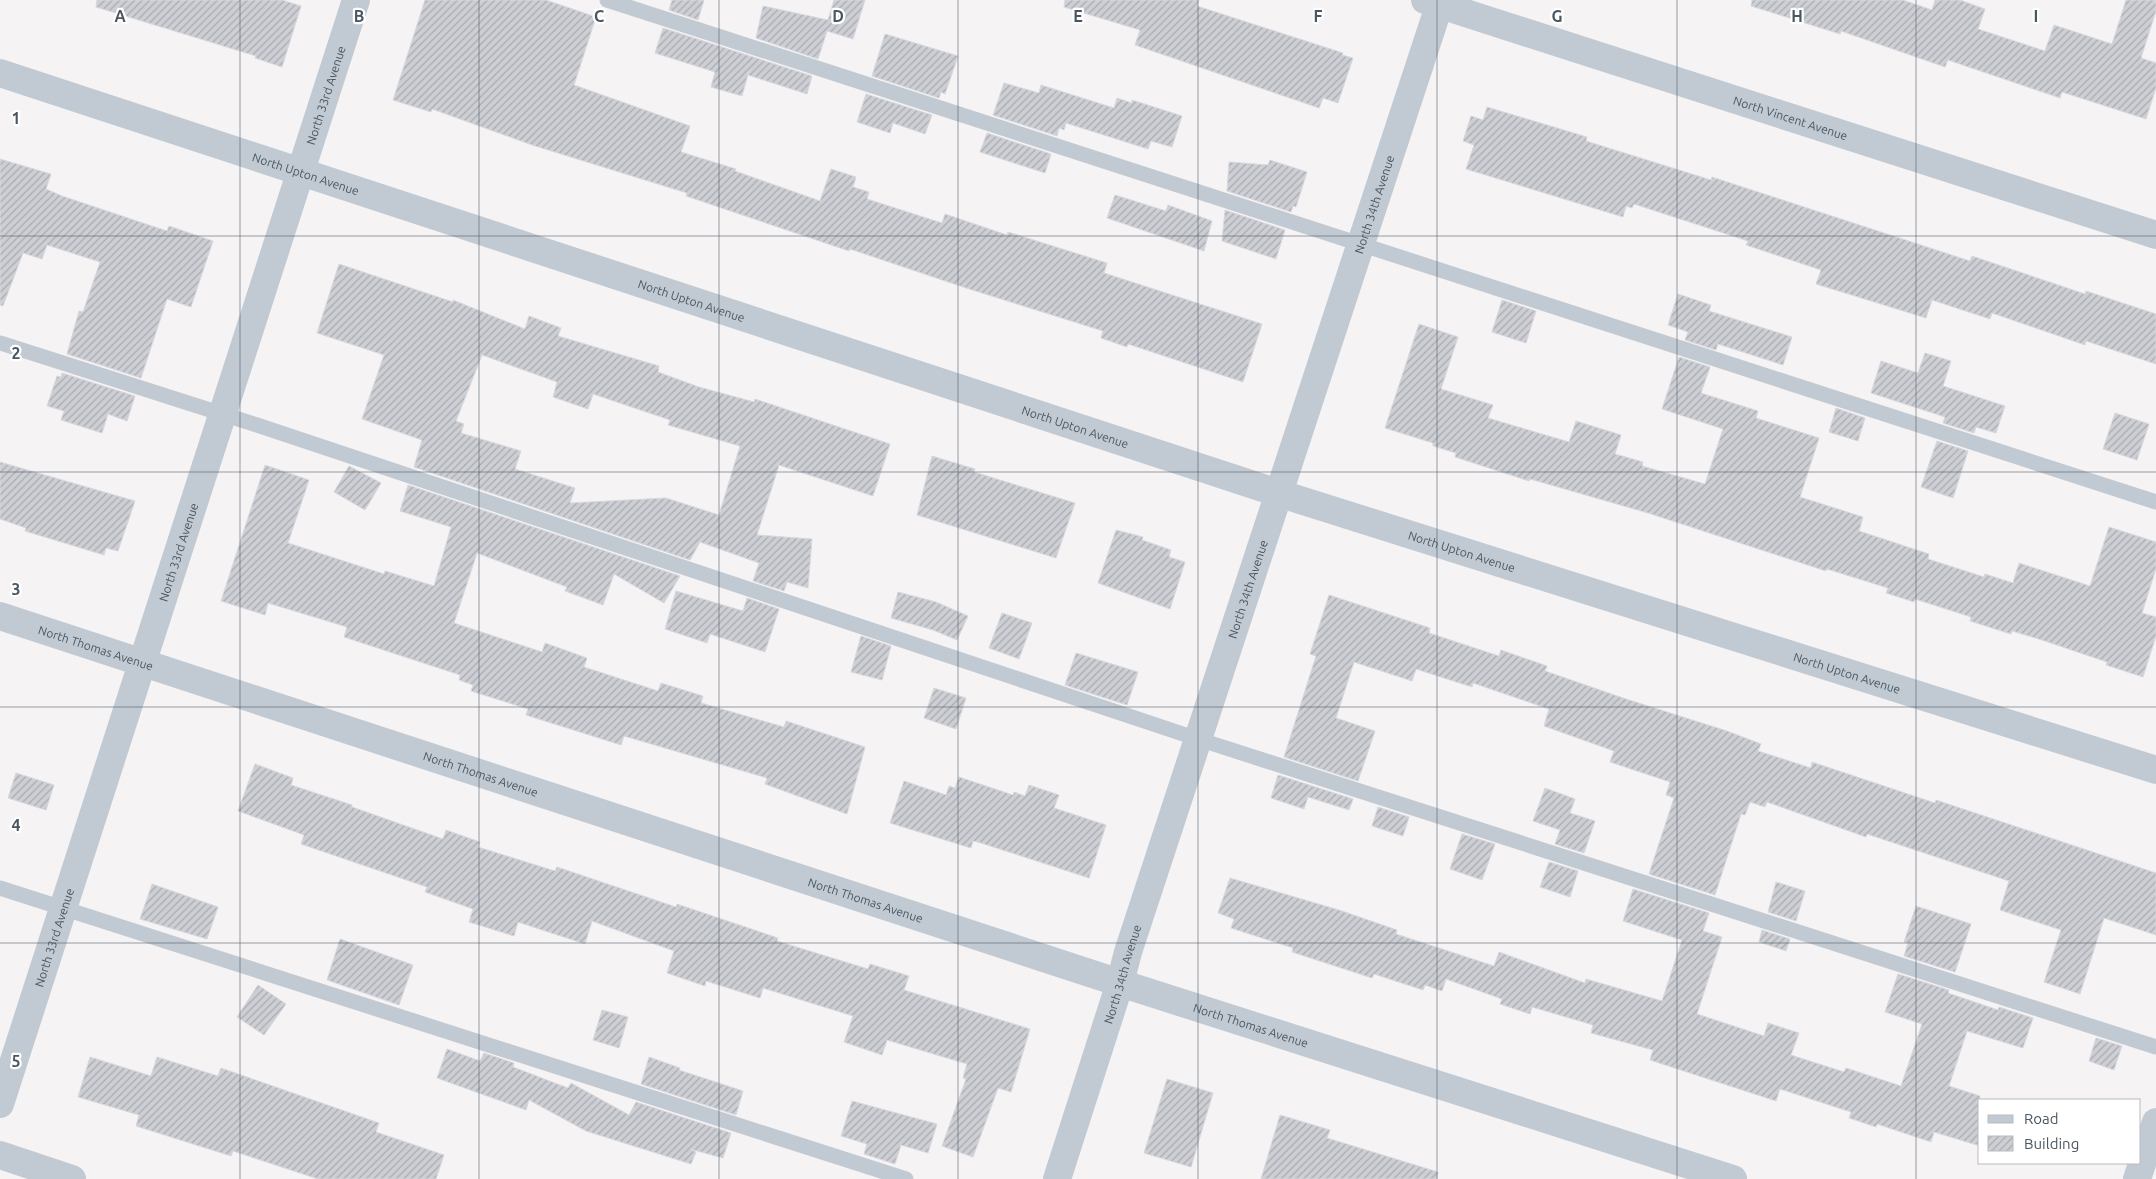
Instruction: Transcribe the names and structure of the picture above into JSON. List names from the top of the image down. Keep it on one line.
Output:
{"streets":{"street":["North 33rd Avenue","North Vincent Avenue","North Upton Avenue","North 34th Avenue","North Thomas Avenue"]},"crossings":[["North 33rd Avenue","North Upton Avenue"],["North 33rd Avenue","North Thomas Avenue"],["North Vincent Avenue","North 34th Avenue"],["North Upton Avenue","North 34th Avenue"],["North 34th Avenue","North Thomas Avenue"]],"legend":["Road","Building"],"grid":{"columns":["A","B","C","D","E","F","G","H","I"],"rows":["1","2","3","4","5"]}}
